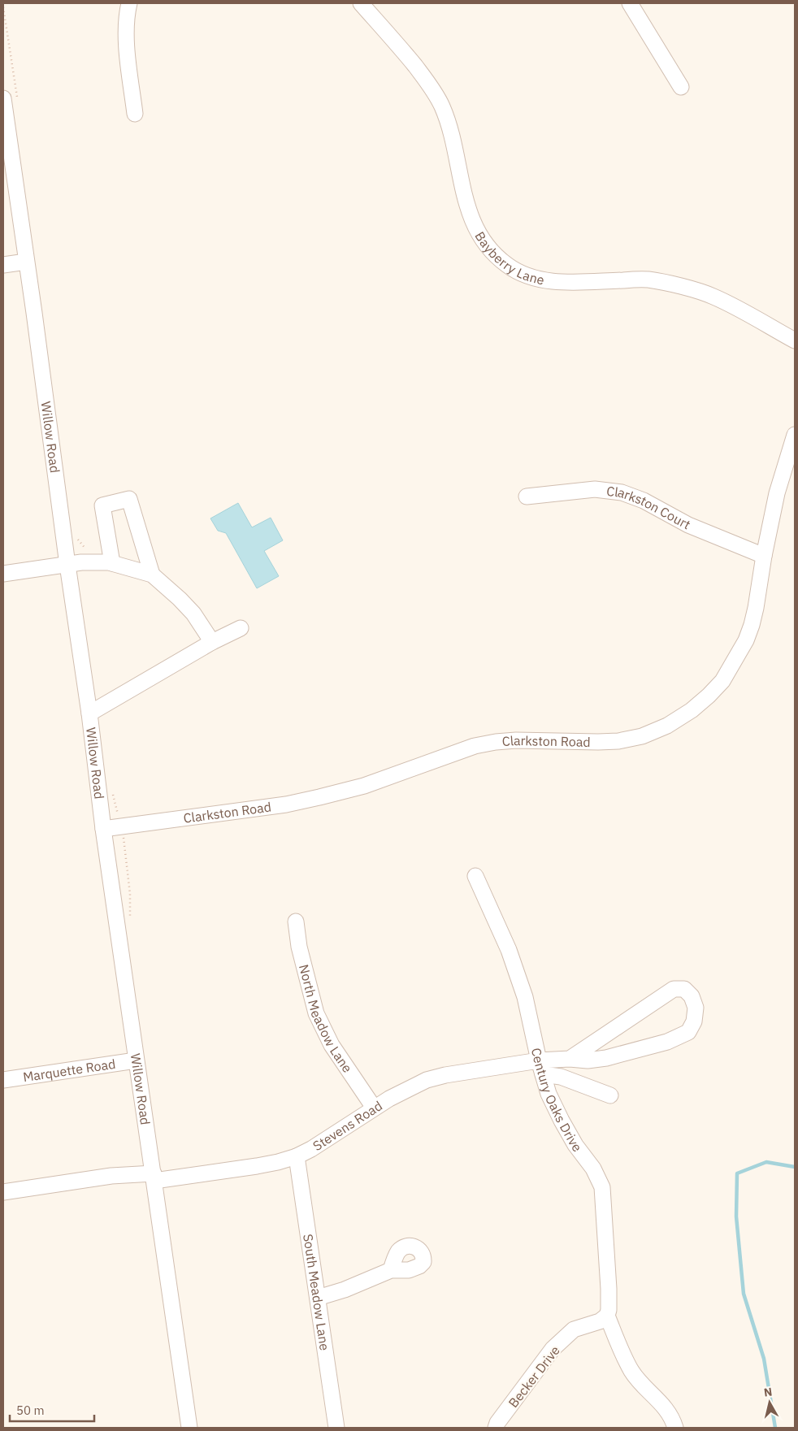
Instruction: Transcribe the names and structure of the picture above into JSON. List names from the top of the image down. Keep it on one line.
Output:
{"streets":{"street":["Bayberry Lane","Willow Road","Clarkston Court","Clarkston Road","North Meadow Lane","Marquette Road","Century Oaks Drive","Stevens Road","South Meadow Lane","Becker Drive"]},"crossings":[["Willow Road","Clarkston Road"],["Willow Road","Marquette Road"],["Willow Road","Stevens Road"],["Clarkston Court","Clarkston Road"],["North Meadow Lane","Stevens Road"],["Century Oaks Drive","Stevens Road"],["Century Oaks Drive","Becker Drive"],["Stevens Road","South Meadow Lane"]],"scale_bar":"50 m","north":"top"}
